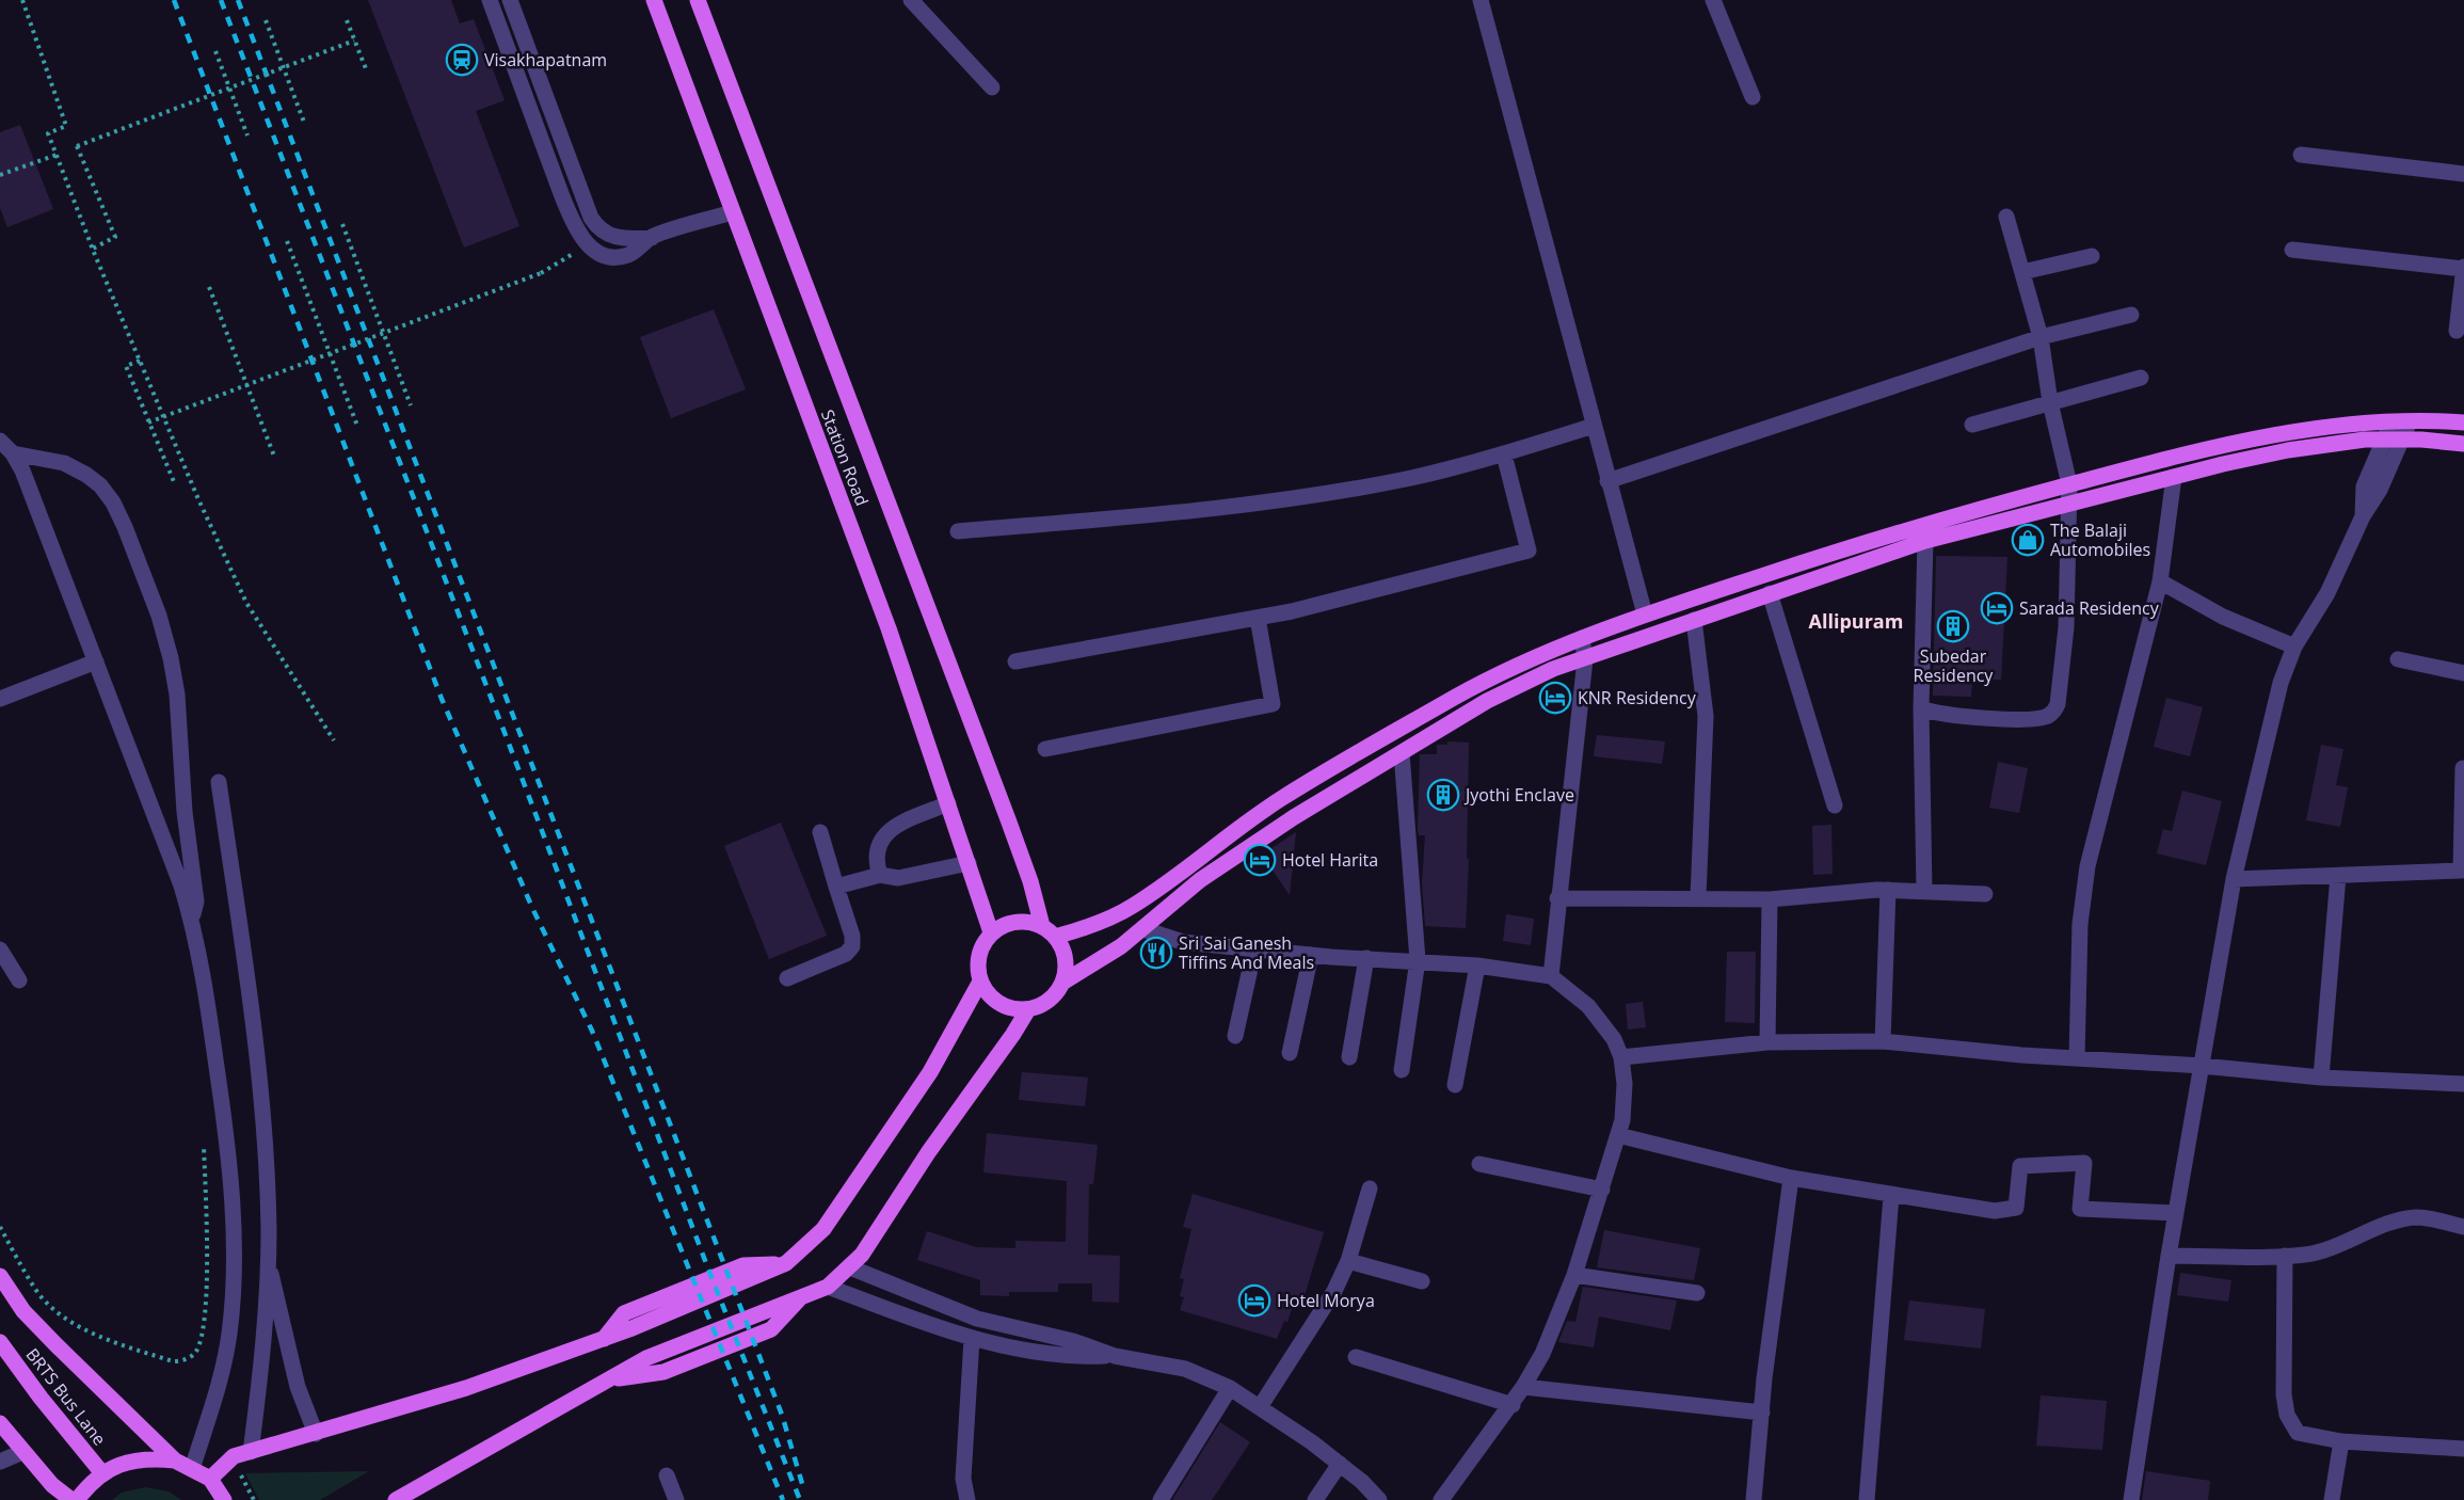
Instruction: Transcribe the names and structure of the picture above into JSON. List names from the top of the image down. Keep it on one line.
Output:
{"streets":{"main road":["Station Road","BRTS Bus Lane"]},"districts":["Allipuram"],"places":{"station":["Visakhapatnam"],"shop":["The Balaji Automobiles"],"hotel":["Sarada Residency","KNR Residency","Hotel Harita","Hotel Morya"],"building":["Subedar Residency","Jyothi Enclave"],"restaurant":["Sri Sai Ganesh Tiffins And Meals"]}}
